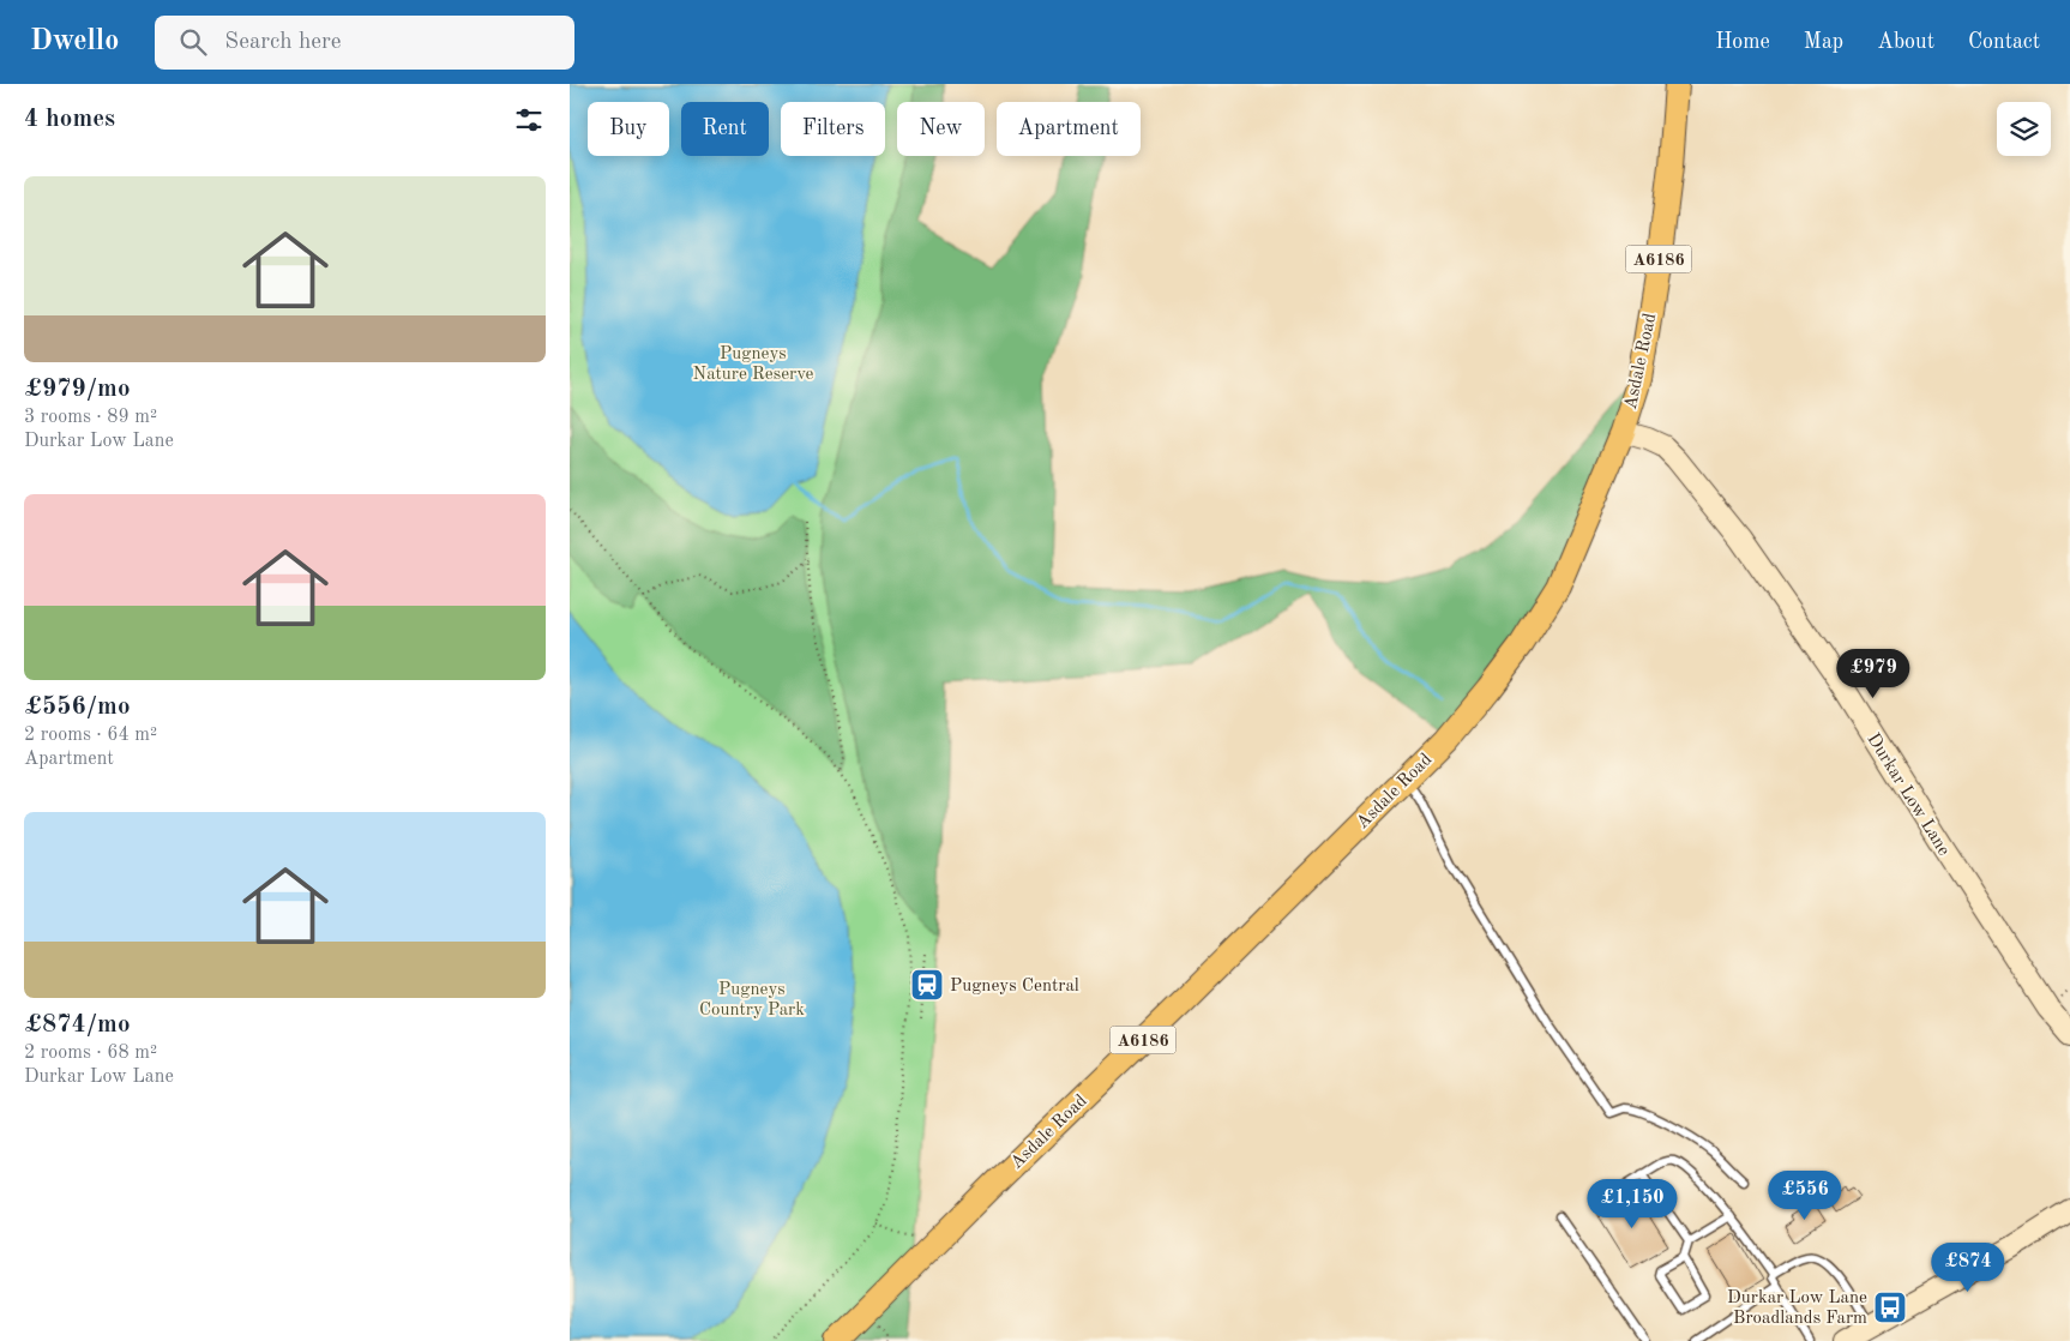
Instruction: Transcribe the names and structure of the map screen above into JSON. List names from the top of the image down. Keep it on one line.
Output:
{"streets":{"main road":["A6186","Asdale Road"],"street":["Durkar Low Lane"]},"crossings":[["Asdale Road","Durkar Low Lane"]],"parks":["Pugneys Nature Reserve","Pugneys Country Park"],"places":{"station":["Pugneys Central"],"bus stop":["Durkar Low Lane Broadlands Farm"]},"page":{"header":"Dwello","search":"Search here","nav":["Home","Map","About","Contact"],"heading":"4 homes","chip":["Buy","Rent","Filters","New","Apartment"],"list":[{"name":"£979/mo","note":"3 rooms · 89 m² · Durkar Low Lane"},{"name":"£556/mo","note":"2 rooms · 64 m² · Apartment"},{"name":"£874/mo","note":"2 rooms · 68 m² · Durkar Low Lane"}],"price":["£979","£556","£1,150","£874"]}}
